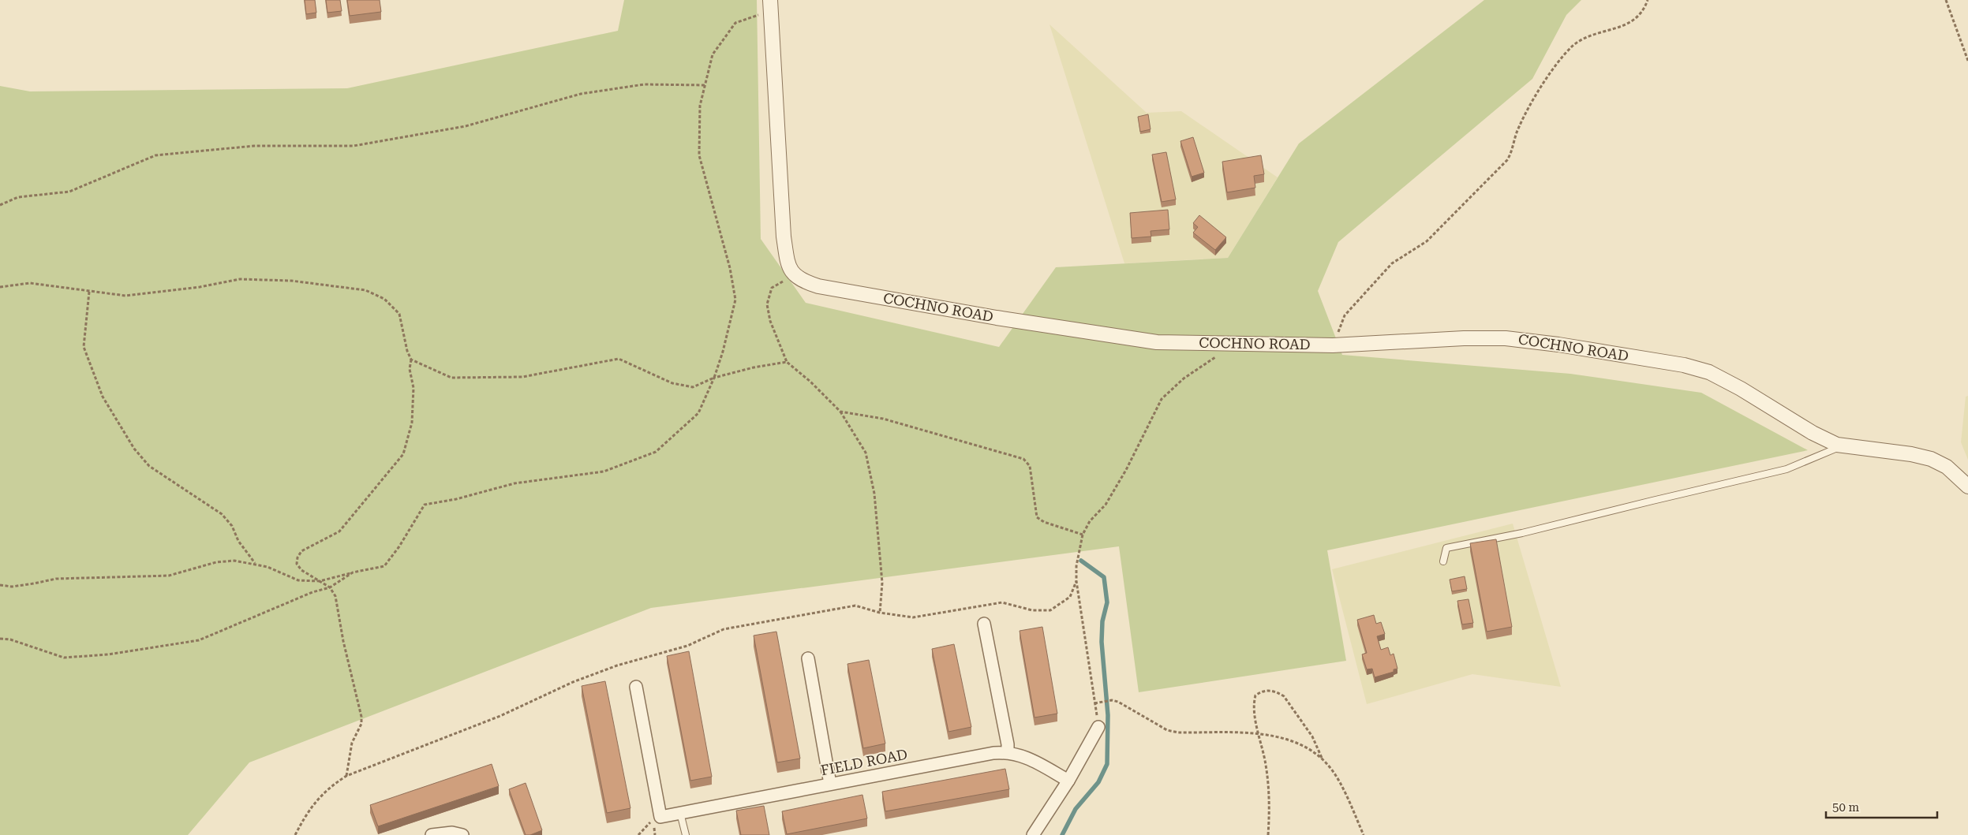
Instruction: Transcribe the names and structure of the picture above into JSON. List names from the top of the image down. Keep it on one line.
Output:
{"streets":{"street":["COCHNO ROAD","FIELD ROAD"]},"scale_bar":"50 m"}
